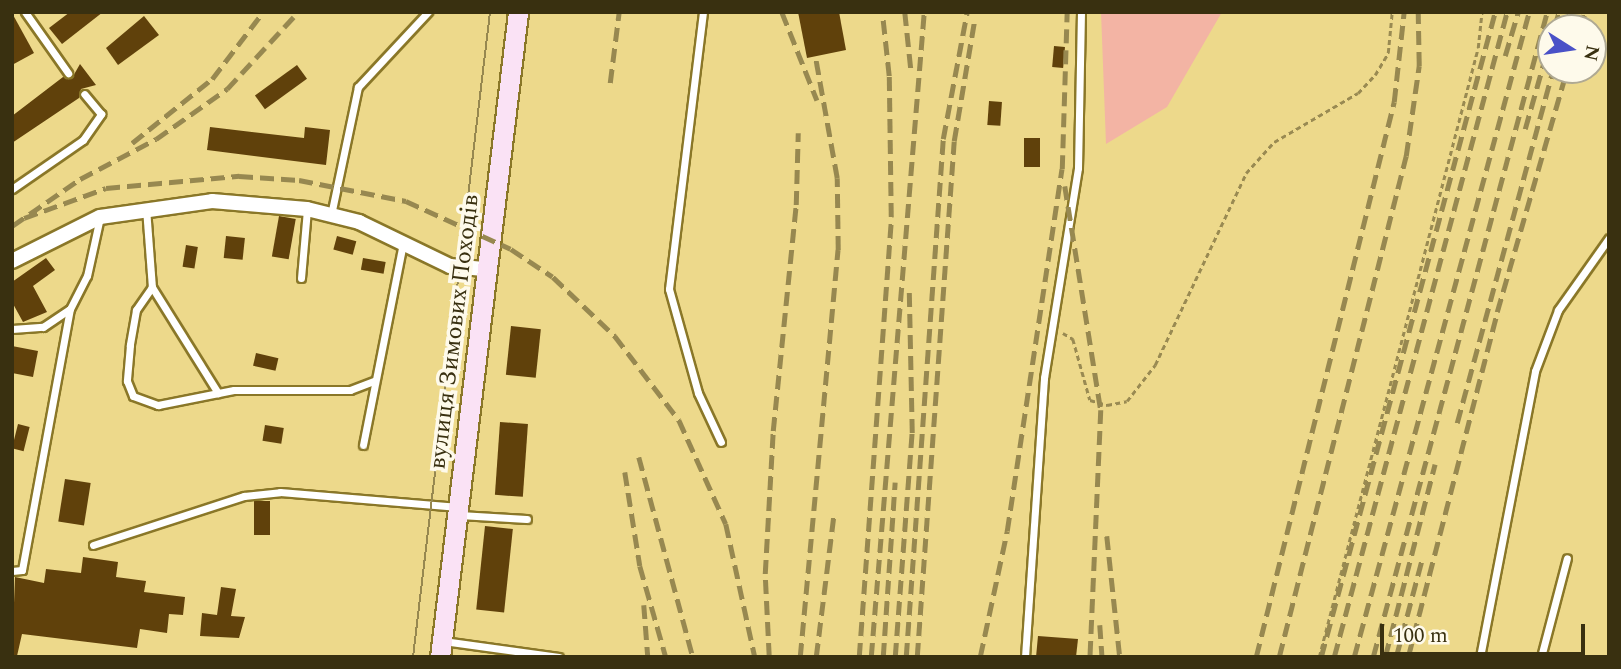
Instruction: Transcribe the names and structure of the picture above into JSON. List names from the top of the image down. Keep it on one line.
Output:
{"streets":{"main road":["вулиця Зимових Походів"]},"scale_bar":"100 m","north":"right"}
